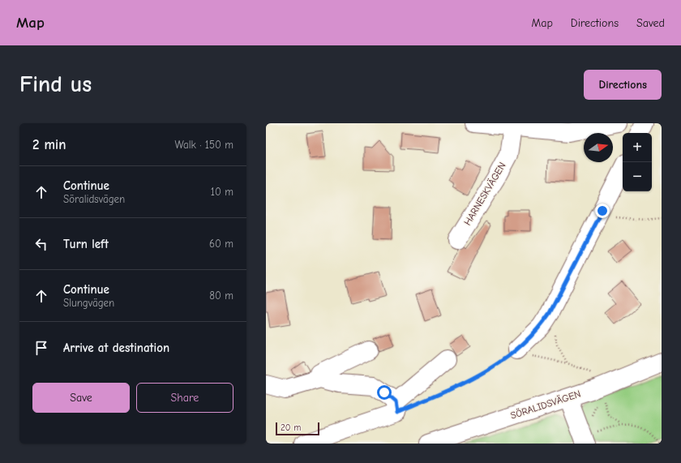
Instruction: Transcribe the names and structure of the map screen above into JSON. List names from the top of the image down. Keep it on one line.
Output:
{"streets":{"street":["HARNESKVÄGEN","SÖRALIDSVÄGEN"]},"scale_bar":"20 m","north":"right","page":{"header":"Map","nav":["Map","Directions","Saved"],"buttons":["Directions",["Save","Share"]],"title":"Find us","heading":["2 min","Walk · 150 m"],"map_buttons":["+","−"],"list":[["Continue","Söralidsvägen","10 m"],["Turn left","60 m"],["Continue","Slungvägen","80 m"],"Arrive at destination"],"scale":"20 m"}}
